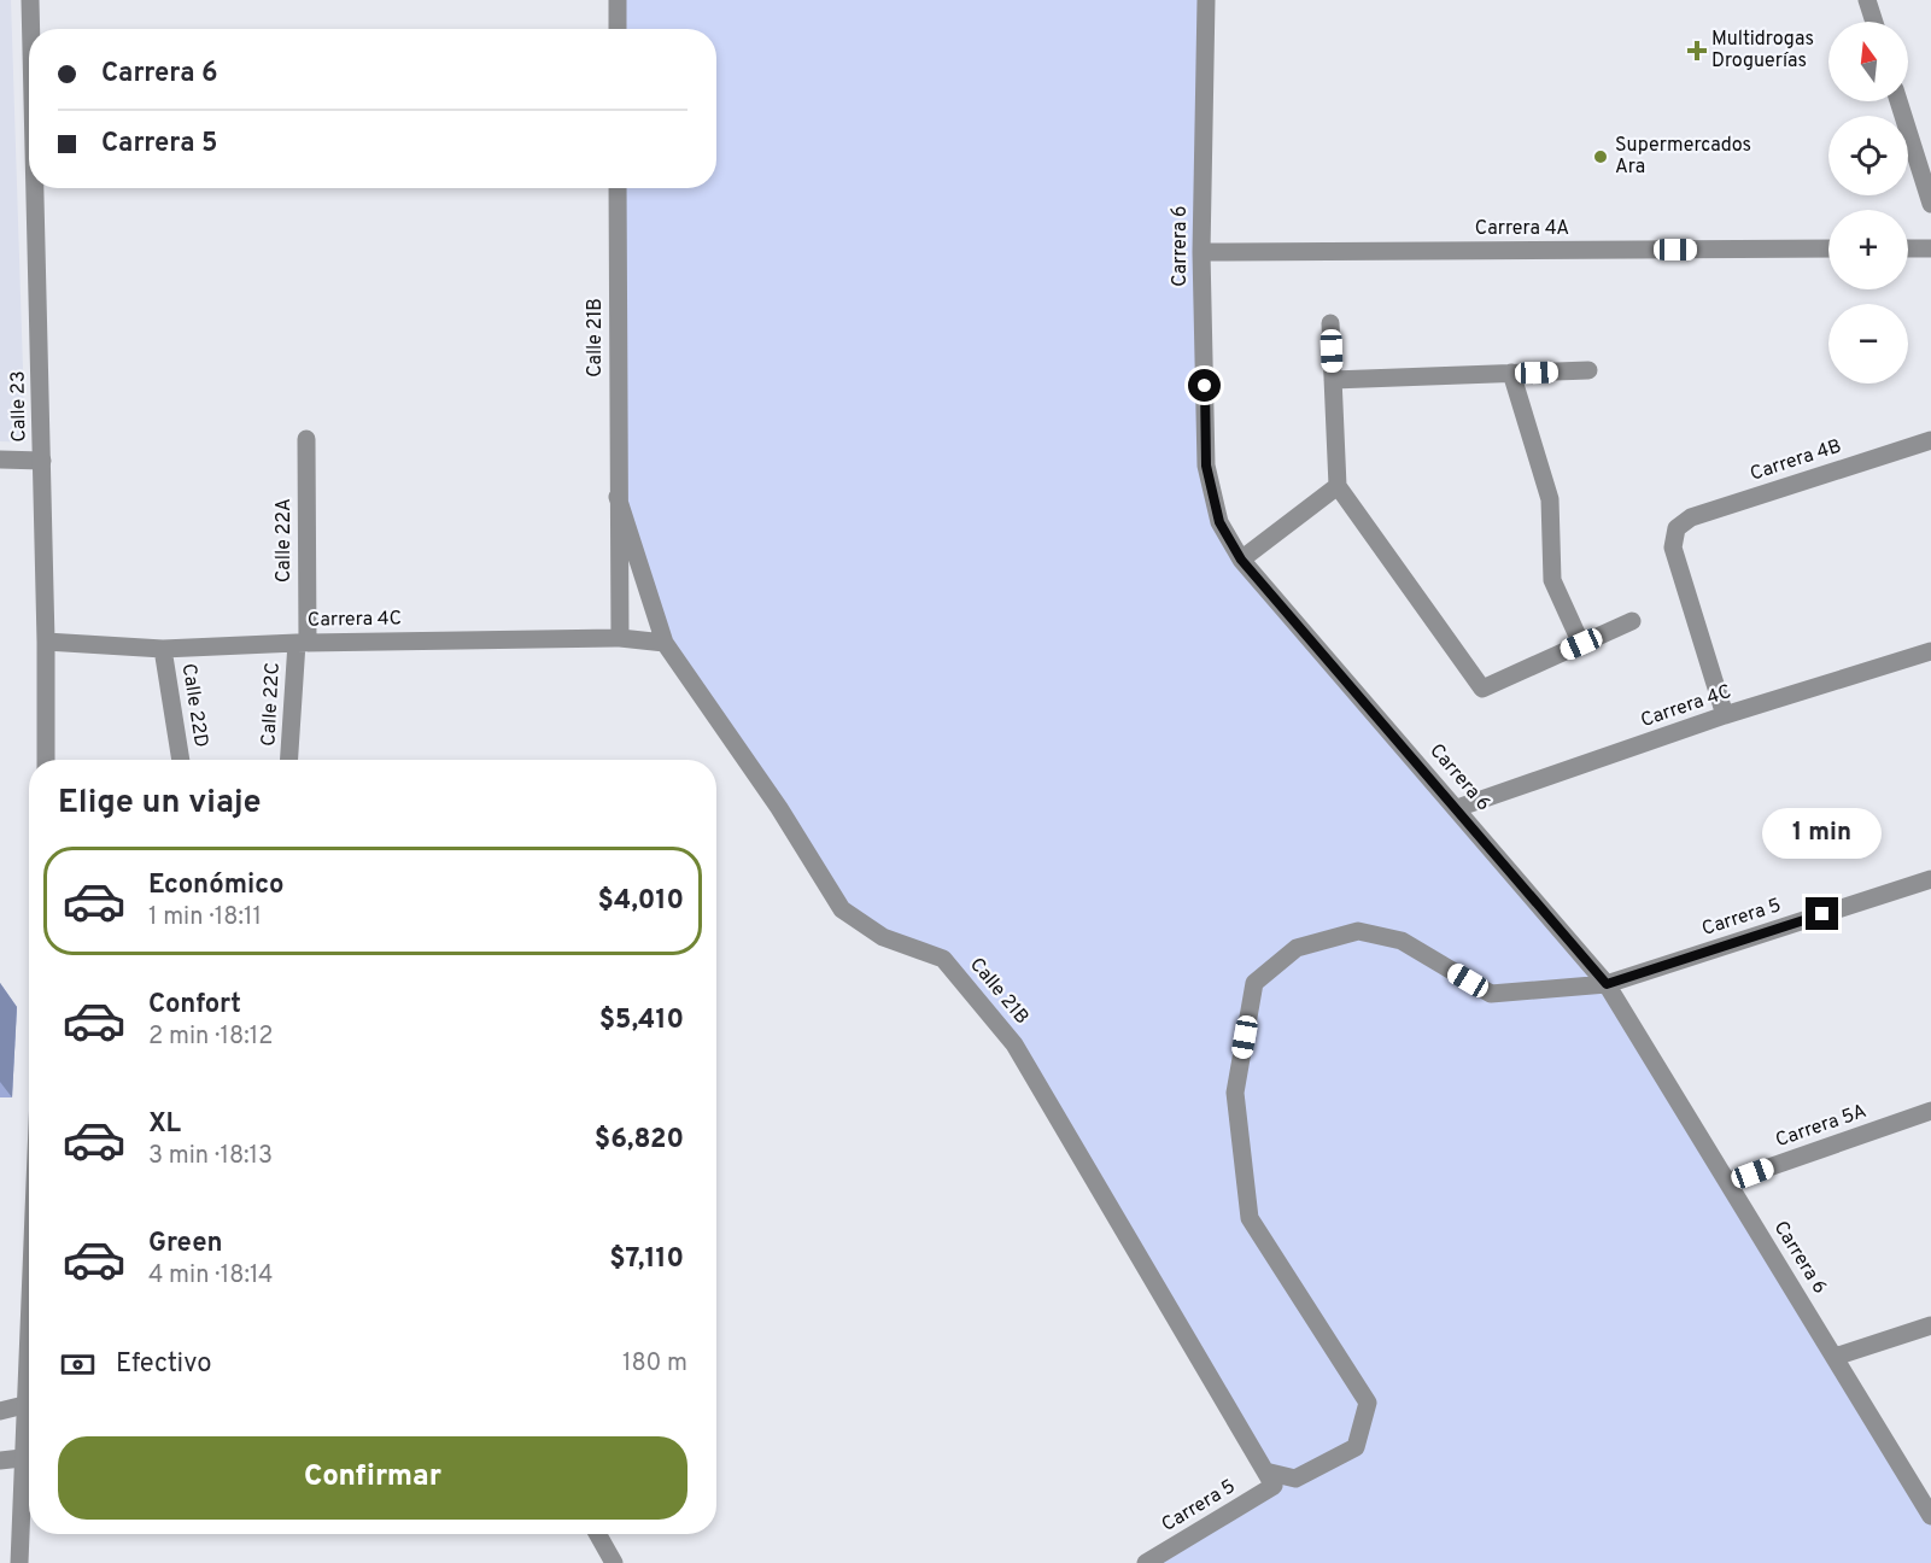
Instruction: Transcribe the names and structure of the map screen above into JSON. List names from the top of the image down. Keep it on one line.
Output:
{"streets":{"street":["Carrera 4A","Carrera 6","Calle 21B","Calle 23","Carrera 4B","Calle 22A","Carrera 4C","Calle 22C","Calle 22D","Carrera 5","Carrera 5A"]},"crossings":[["Carrera 4A","Carrera 6"],["Carrera 6","Carrera 4C"],["Carrera 6","Carrera 5"],["Carrera 6","Carrera 5A"],["Calle 21B","Carrera 4C"],["Calle 21B","Carrera 5"],["Calle 23","Carrera 4C"],["Carrera 4B","Carrera 4C"],["Calle 22A","Carrera 4C"],["Calle 22A","Calle 22C"],["Carrera 4C","Calle 22C"],["Carrera 4C","Calle 22D"]],"places":{"health":["Multidrogas Droguerías"],"other":["Supermercados Ara"]},"north":"top","page":{"map_buttons":["+","−"],"banner":["Carrera 6","Carrera 5"],"heading":"Elige un viaje","bubble":"1 min","list":[{"name":"Económico","note":"1 min · 18:11","value":"$4,010"},{"name":"Confort","note":"2 min · 18:12","value":"$5,410"},{"name":"XL","note":"3 min · 18:13","value":"$6,820"},{"name":"Green","note":"4 min · 18:14","value":"$7,110"}],"pay":["Efectivo","180 m"],"buttons":"Confirmar"}}
